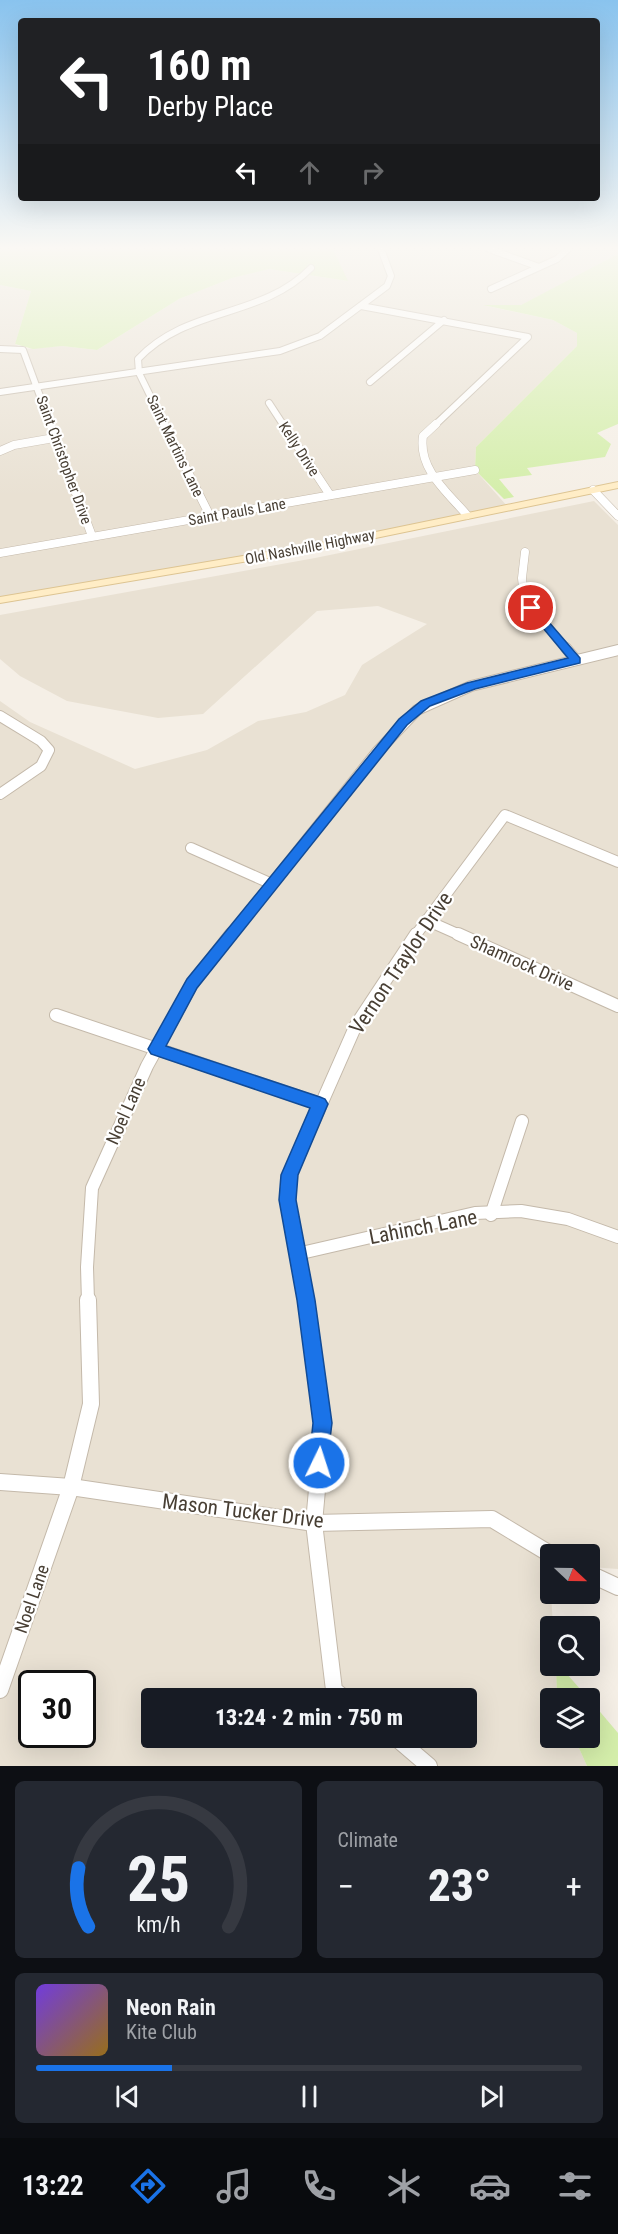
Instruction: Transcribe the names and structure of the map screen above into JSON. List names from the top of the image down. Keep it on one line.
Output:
{"streets":{"main road":["Old Nashville Highway"],"street":["Saint Martins Lane","Kelly Drive","Saint Christopher Drive","Saint Pauls Lane","Vernon Traylor Drive","Shamrock Drive","Noel Lane","Lahinch Lane","Mason Tucker Drive"]},"crossings":[["Saint Martins Lane","Saint Pauls Lane"],["Kelly Drive","Saint Pauls Lane"],["Saint Christopher Drive","Saint Pauls Lane"],["Vernon Traylor Drive","Shamrock Drive"],["Vernon Traylor Drive","Lahinch Lane"],["Vernon Traylor Drive","Mason Tucker Drive"],["Noel Lane","Mason Tucker Drive"]],"north":"right","page":{"turn":["160 m","Derby Place"],"limit":"30","trip":"13:24 · 2 min · 750 m","tile":"Climate","heat":["−","23°","+"],"song":["Neon Rain","Kite Club"],"tabs":"13:22","gauge":["25","km/h"]}}
